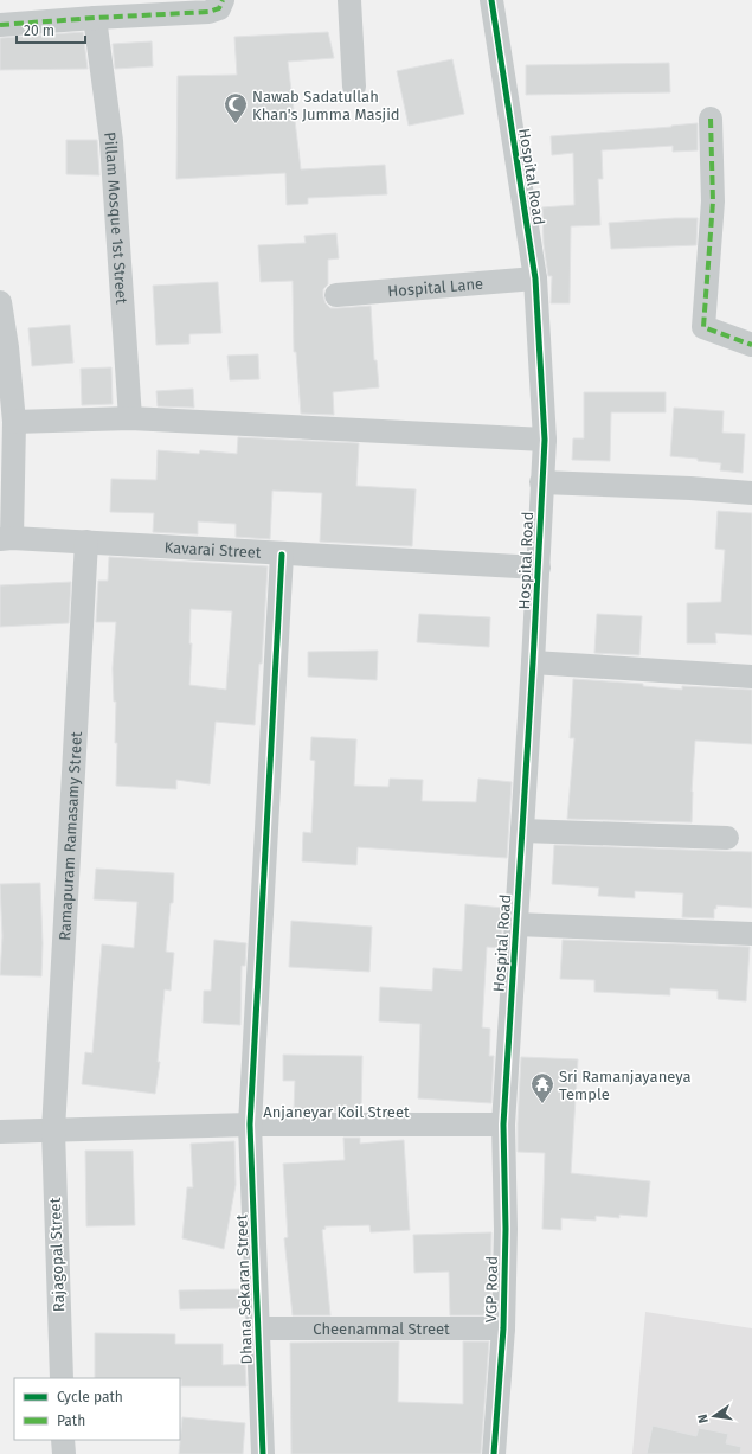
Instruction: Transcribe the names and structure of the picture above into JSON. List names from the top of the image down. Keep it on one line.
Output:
{"streets":{"street":["Hospital Road","Pillam Mosque 1st Street","Hospital Lane","Kavarai Street","Ramapuram Ramasamy Street","Anjaneyar Koil Street","Rajagopal Street","Dhana Sekaran Street","VGP Road","Cheenammal Street"]},"crossings":[["Hospital Road","Hospital Lane"],["Hospital Road","Kavarai Street"],["Hospital Road","Anjaneyar Koil Street"],["Hospital Road","VGP Road"],["Kavarai Street","Ramapuram Ramasamy Street"],["Kavarai Street","Dhana Sekaran Street"],["Ramapuram Ramasamy Street","Anjaneyar Koil Street"],["Ramapuram Ramasamy Street","Rajagopal Street"],["Anjaneyar Koil Street","Rajagopal Street"],["Anjaneyar Koil Street","Dhana Sekaran Street"],["Anjaneyar Koil Street","VGP Road"],["Dhana Sekaran Street","Cheenammal Street"],["VGP Road","Cheenammal Street"]],"places":{"mosque":["Nawab Sadatullah Khan's Jumma Masjid"],"temple":["Sri Ramanjayaneya Temple"]},"legend":["Cycle path","Path"],"scale_bar":"20 m","north":"left"}
